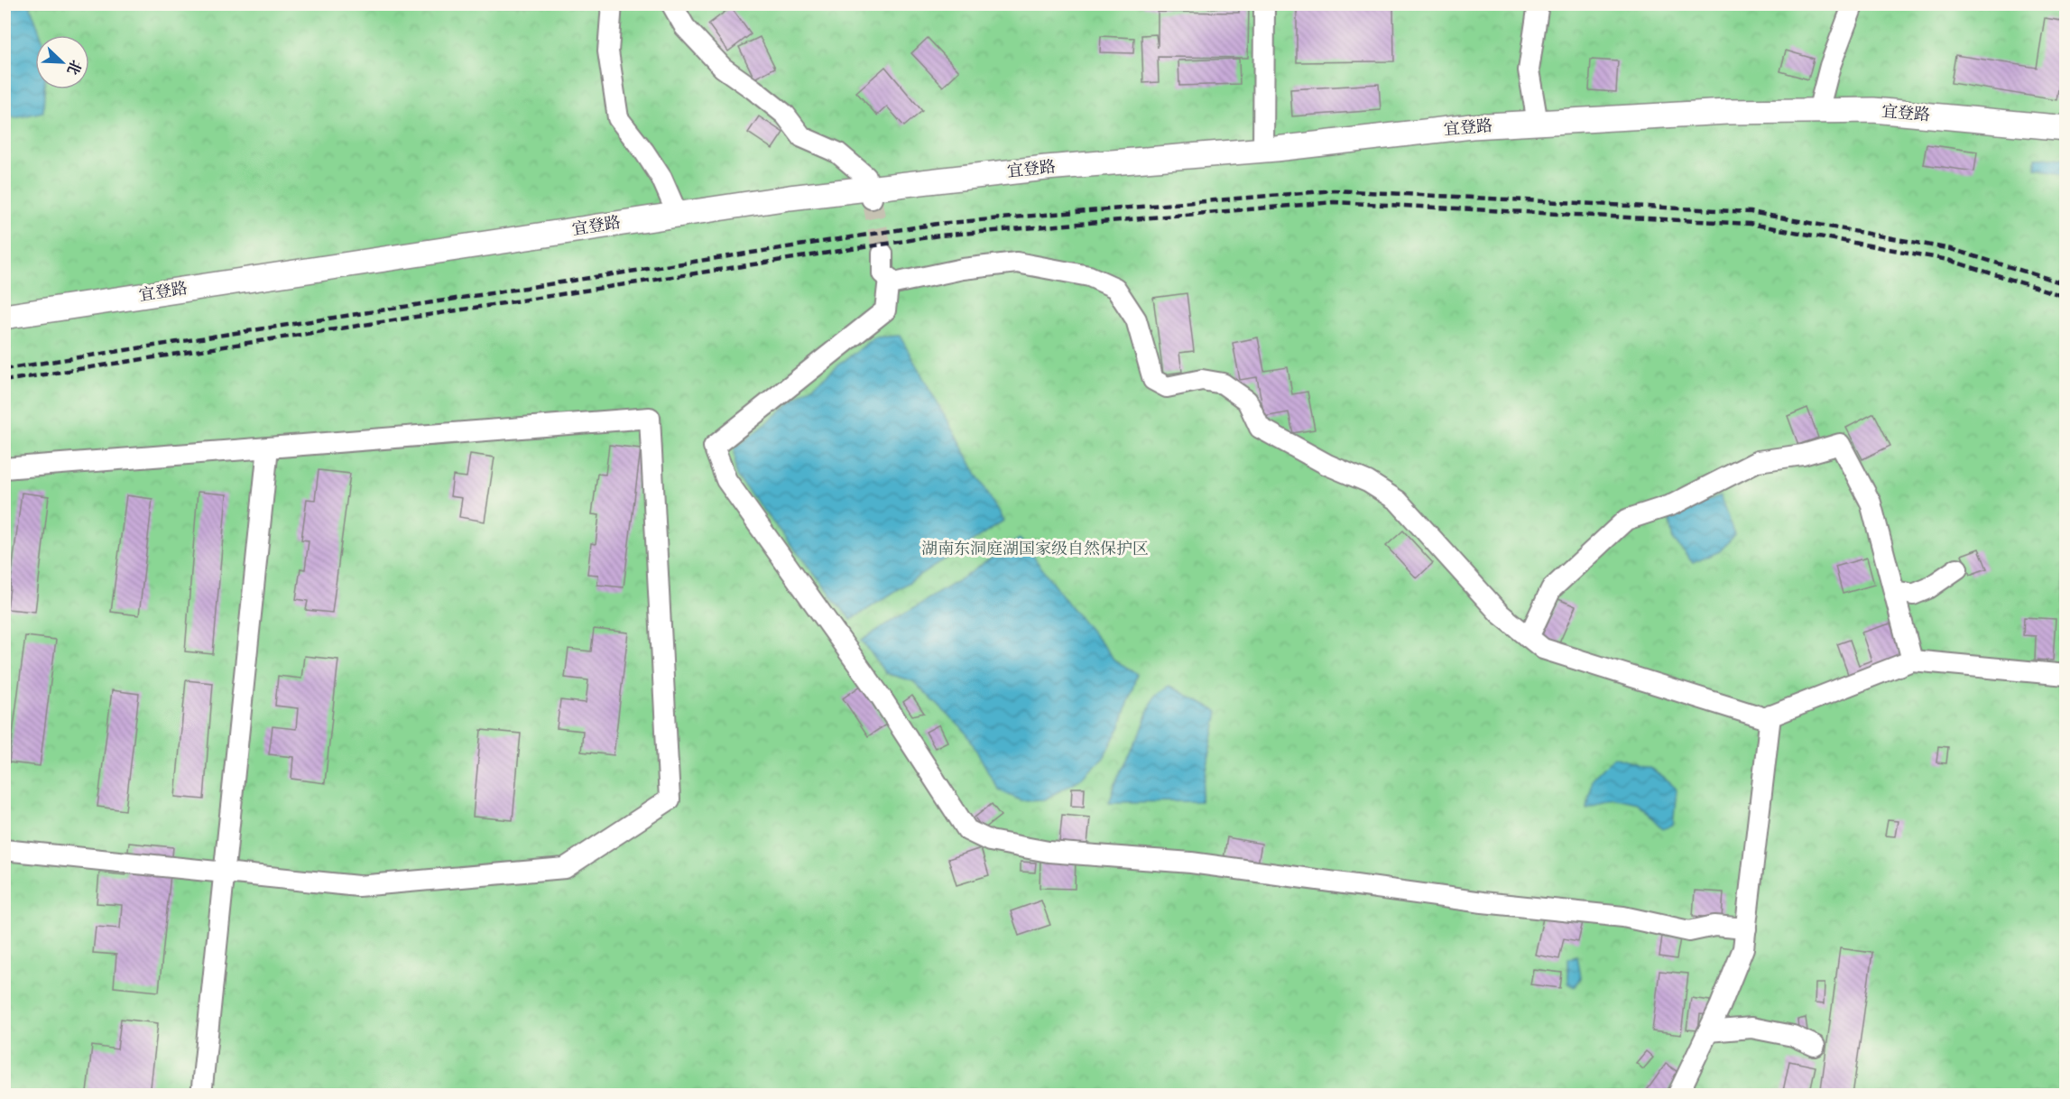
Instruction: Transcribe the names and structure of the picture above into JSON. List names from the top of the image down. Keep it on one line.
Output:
{"streets":{"street":["宜登路"]},"parks":["湖南东洞庭湖国家级自然保护区"],"north":"bottom right"}
